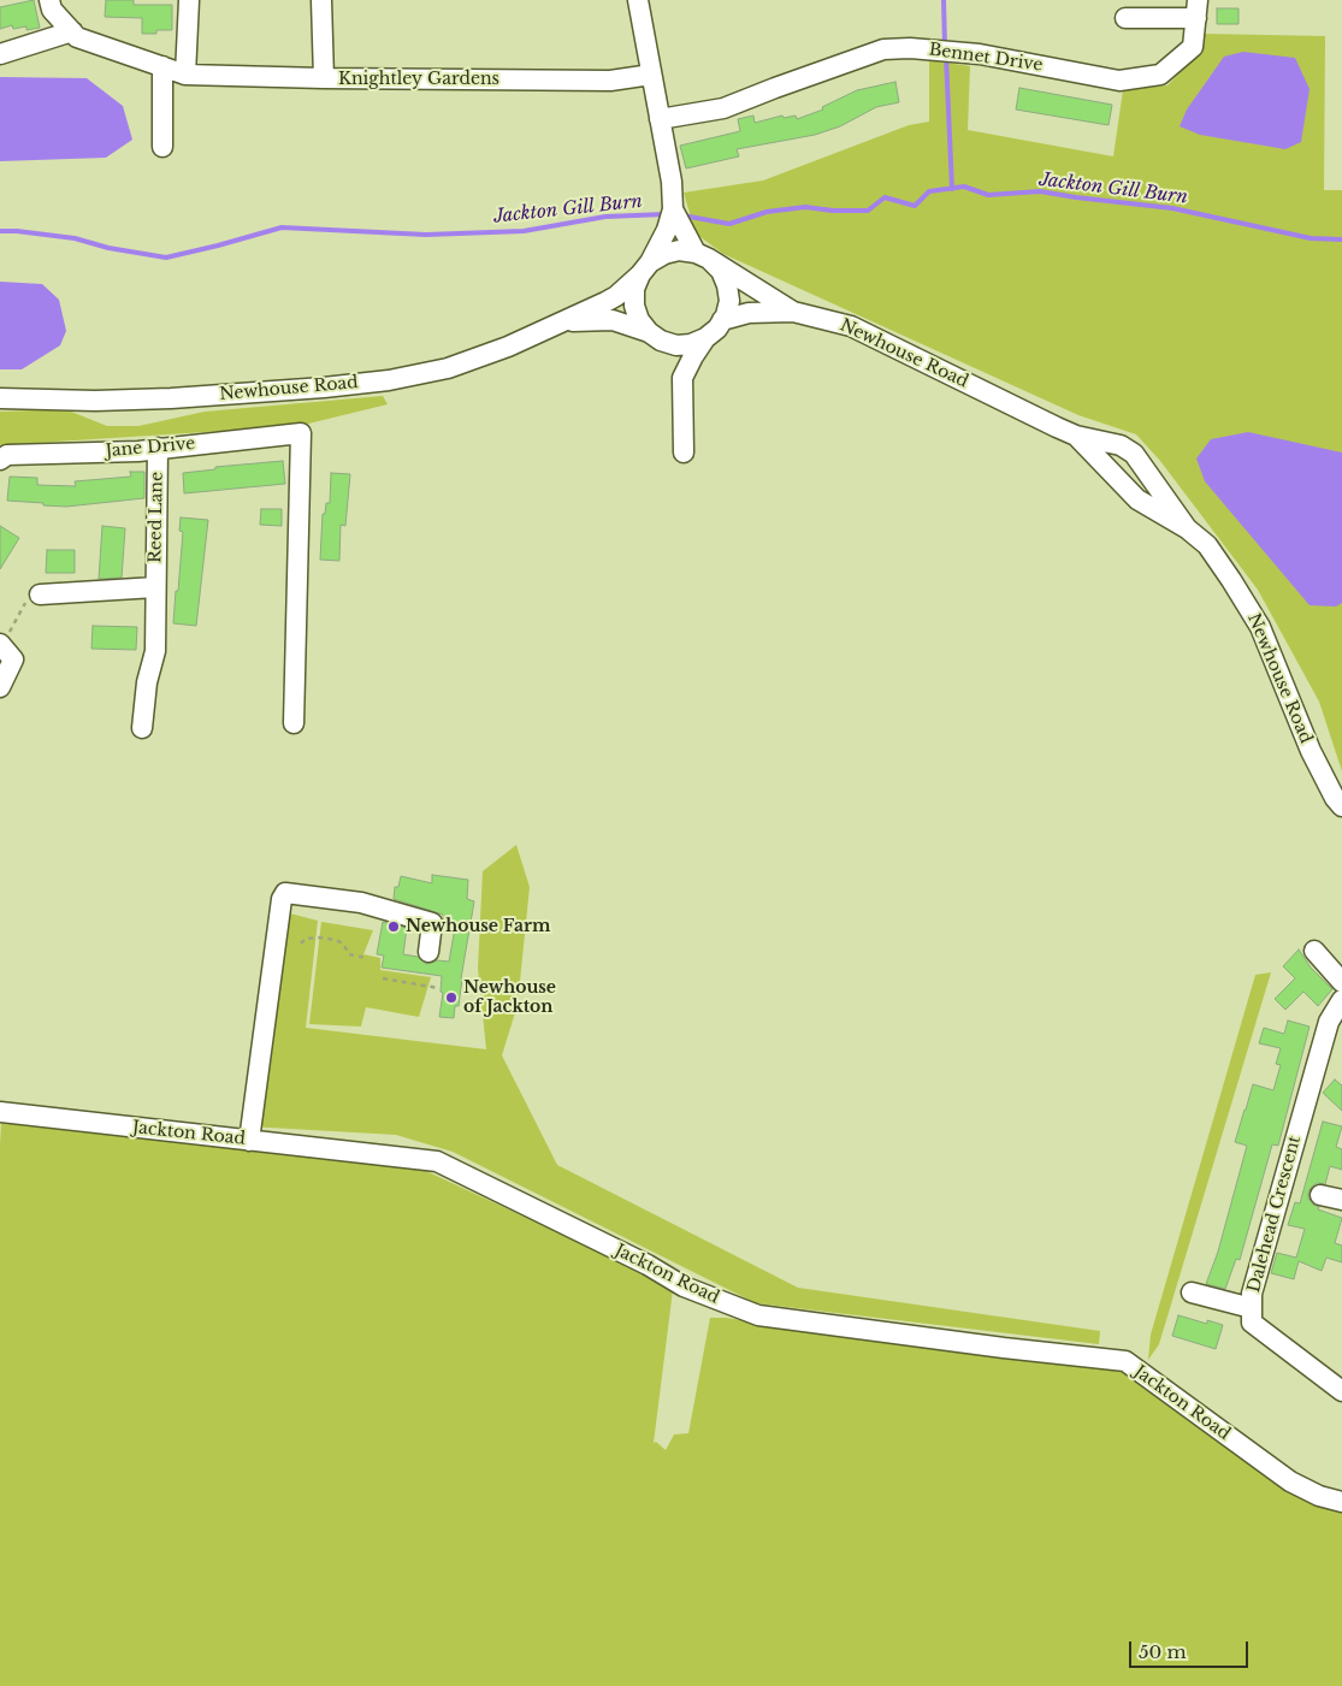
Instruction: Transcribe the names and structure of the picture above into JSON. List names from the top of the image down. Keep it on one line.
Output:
{"streets":{"street":["Bennet Drive","Knightley Gardens","Newhouse Road","Jane Drive","Reed Lane","Jackton Road","Dalehead Crescent"]},"crossings":[["Jane Drive","Reed Lane"]],"water":["Jackton Gill Burn"],"places":["Newhouse Farm","Newhouse of Jackton"],"scale_bar":"50 m"}
